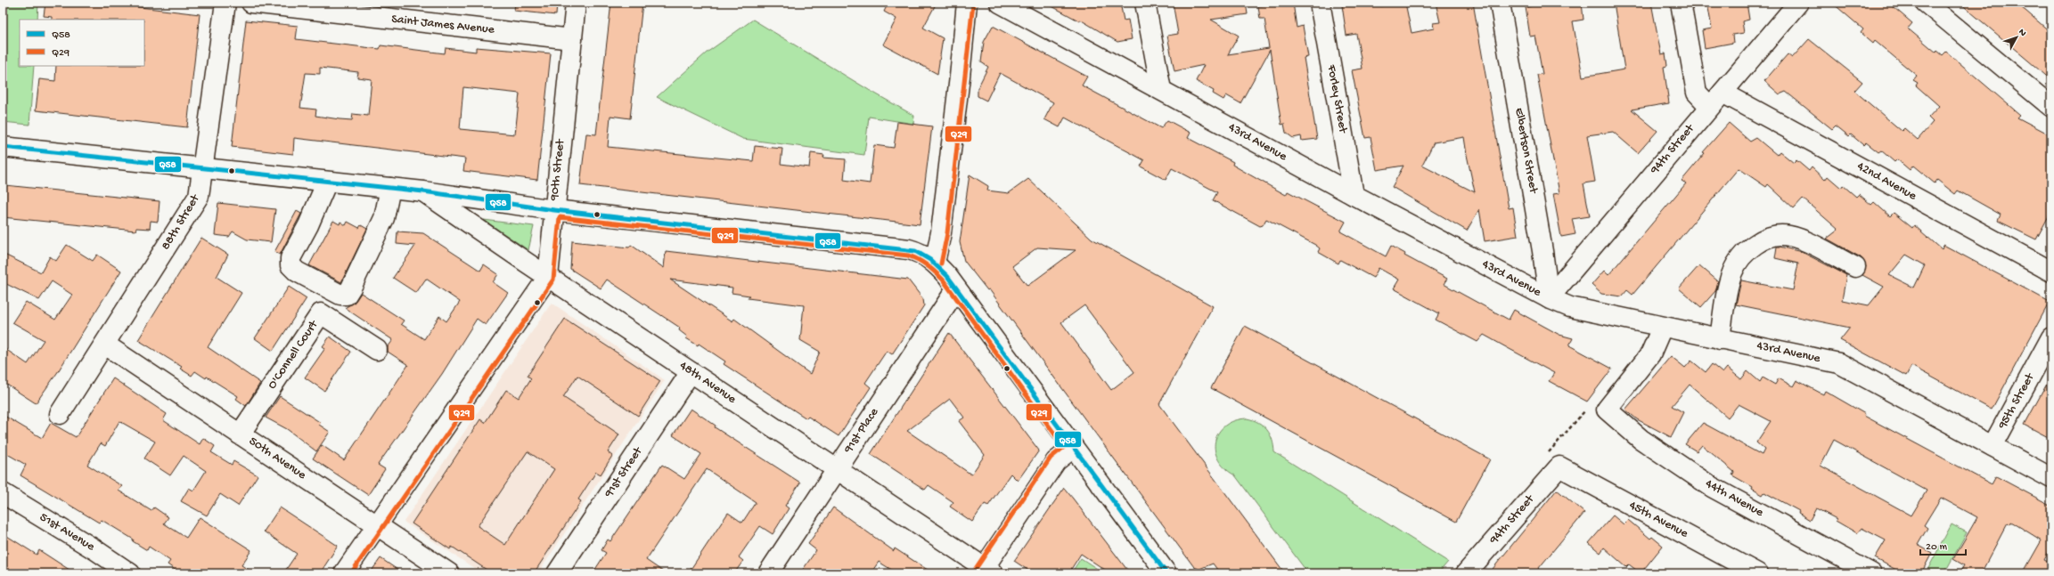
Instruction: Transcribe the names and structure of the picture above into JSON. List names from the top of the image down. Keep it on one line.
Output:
{"streets":{"street":["Saint James Avenue","Forley Street","43rd Avenue","94th Street","Elbertson Street","90th Street","42nd Avenue","88th Street","O'Connell Court","48th Avenue","95th Street","91st Place","50th Avenue","91st Street","44th Avenue","45th Avenue","51st Avenue"]},"crossings":[["Saint James Avenue","90th Street"],["Forley Street","43rd Avenue"],["43rd Avenue","94th Street"],["43rd Avenue","Elbertson Street"],["43rd Avenue","95th Street"],["43rd Avenue","44th Avenue"],["94th Street","Elbertson Street"],["94th Street","42nd Avenue"],["94th Street","45th Avenue"],["90th Street","48th Avenue"],["90th Street","50th Avenue"],["88th Street","50th Avenue"],["O'Connell Court","50th Avenue"],["48th Avenue","91st Place"],["48th Avenue","91st Street"]],"lines":["transit line Q29","transit line Q58"],"legend":["Q58","Q29"],"scale_bar":"20 m","north":"top right"}
